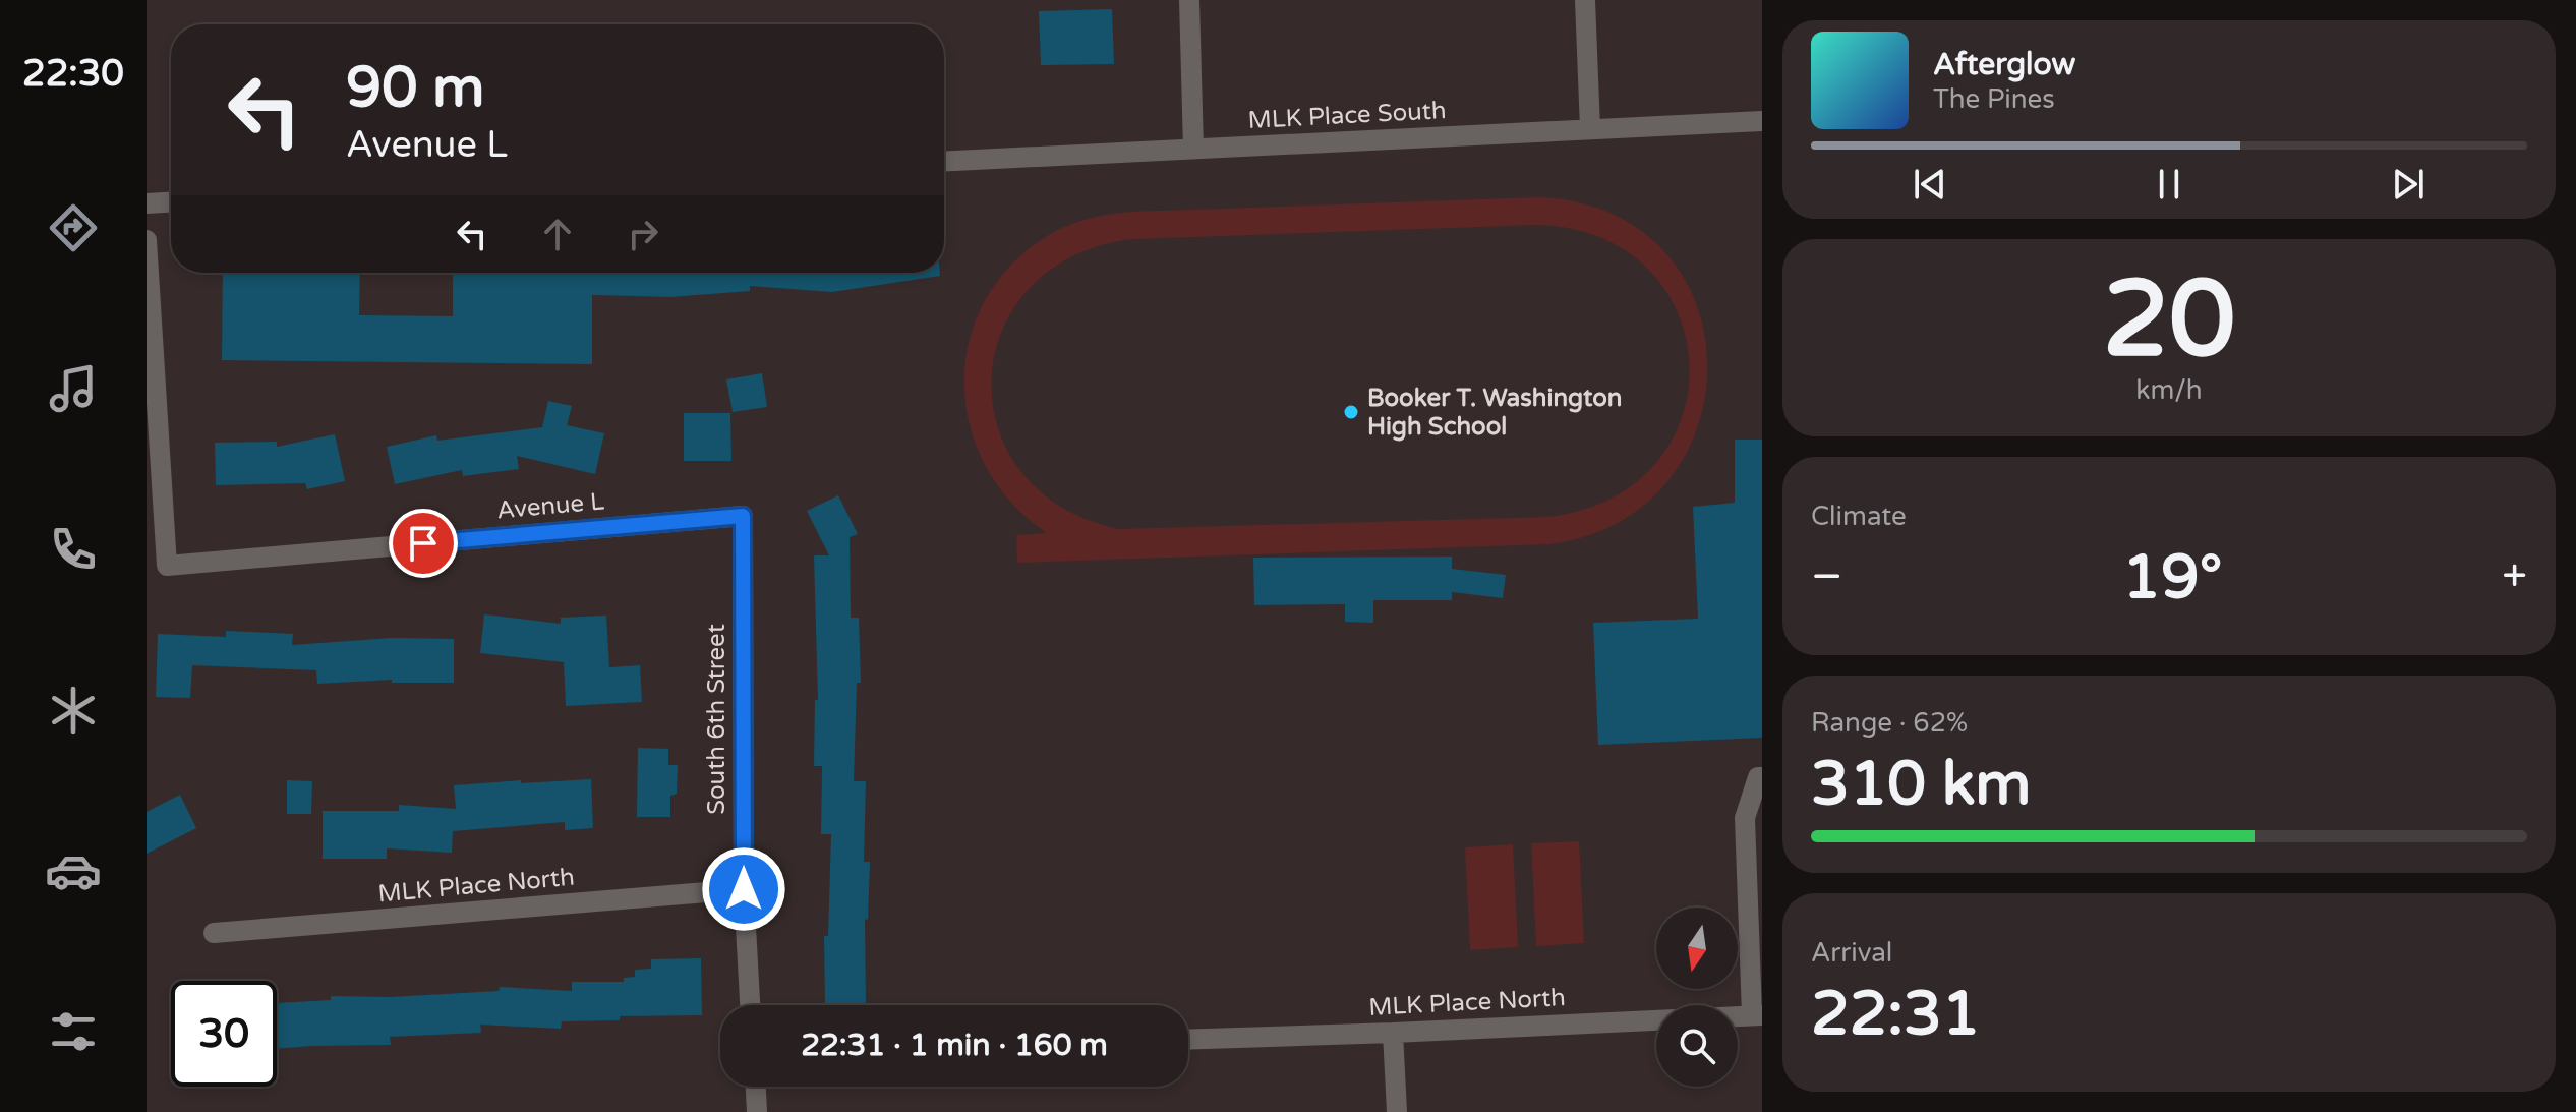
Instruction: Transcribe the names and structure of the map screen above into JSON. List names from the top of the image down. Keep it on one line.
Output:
{"streets":{"street":["MLK Place South","Avenue L","South 6th Street","MLK Place North"]},"crossings":[["Avenue L","South 6th Street"],["South 6th Street","MLK Place North"]],"places":["Booker T. Washington High School"],"north":"bottom","page":{"tabs":"22:30","turn":["90 m","Avenue L"],"song":["Afterglow","The Pines"],"tile":[["20","km/h"],"Climate",["Range · 62%","310 km"],["Arrival","22:31"]],"heat":["−","19°","+"],"limit":"30","trip":"22:31 · 1 min · 160 m"}}
